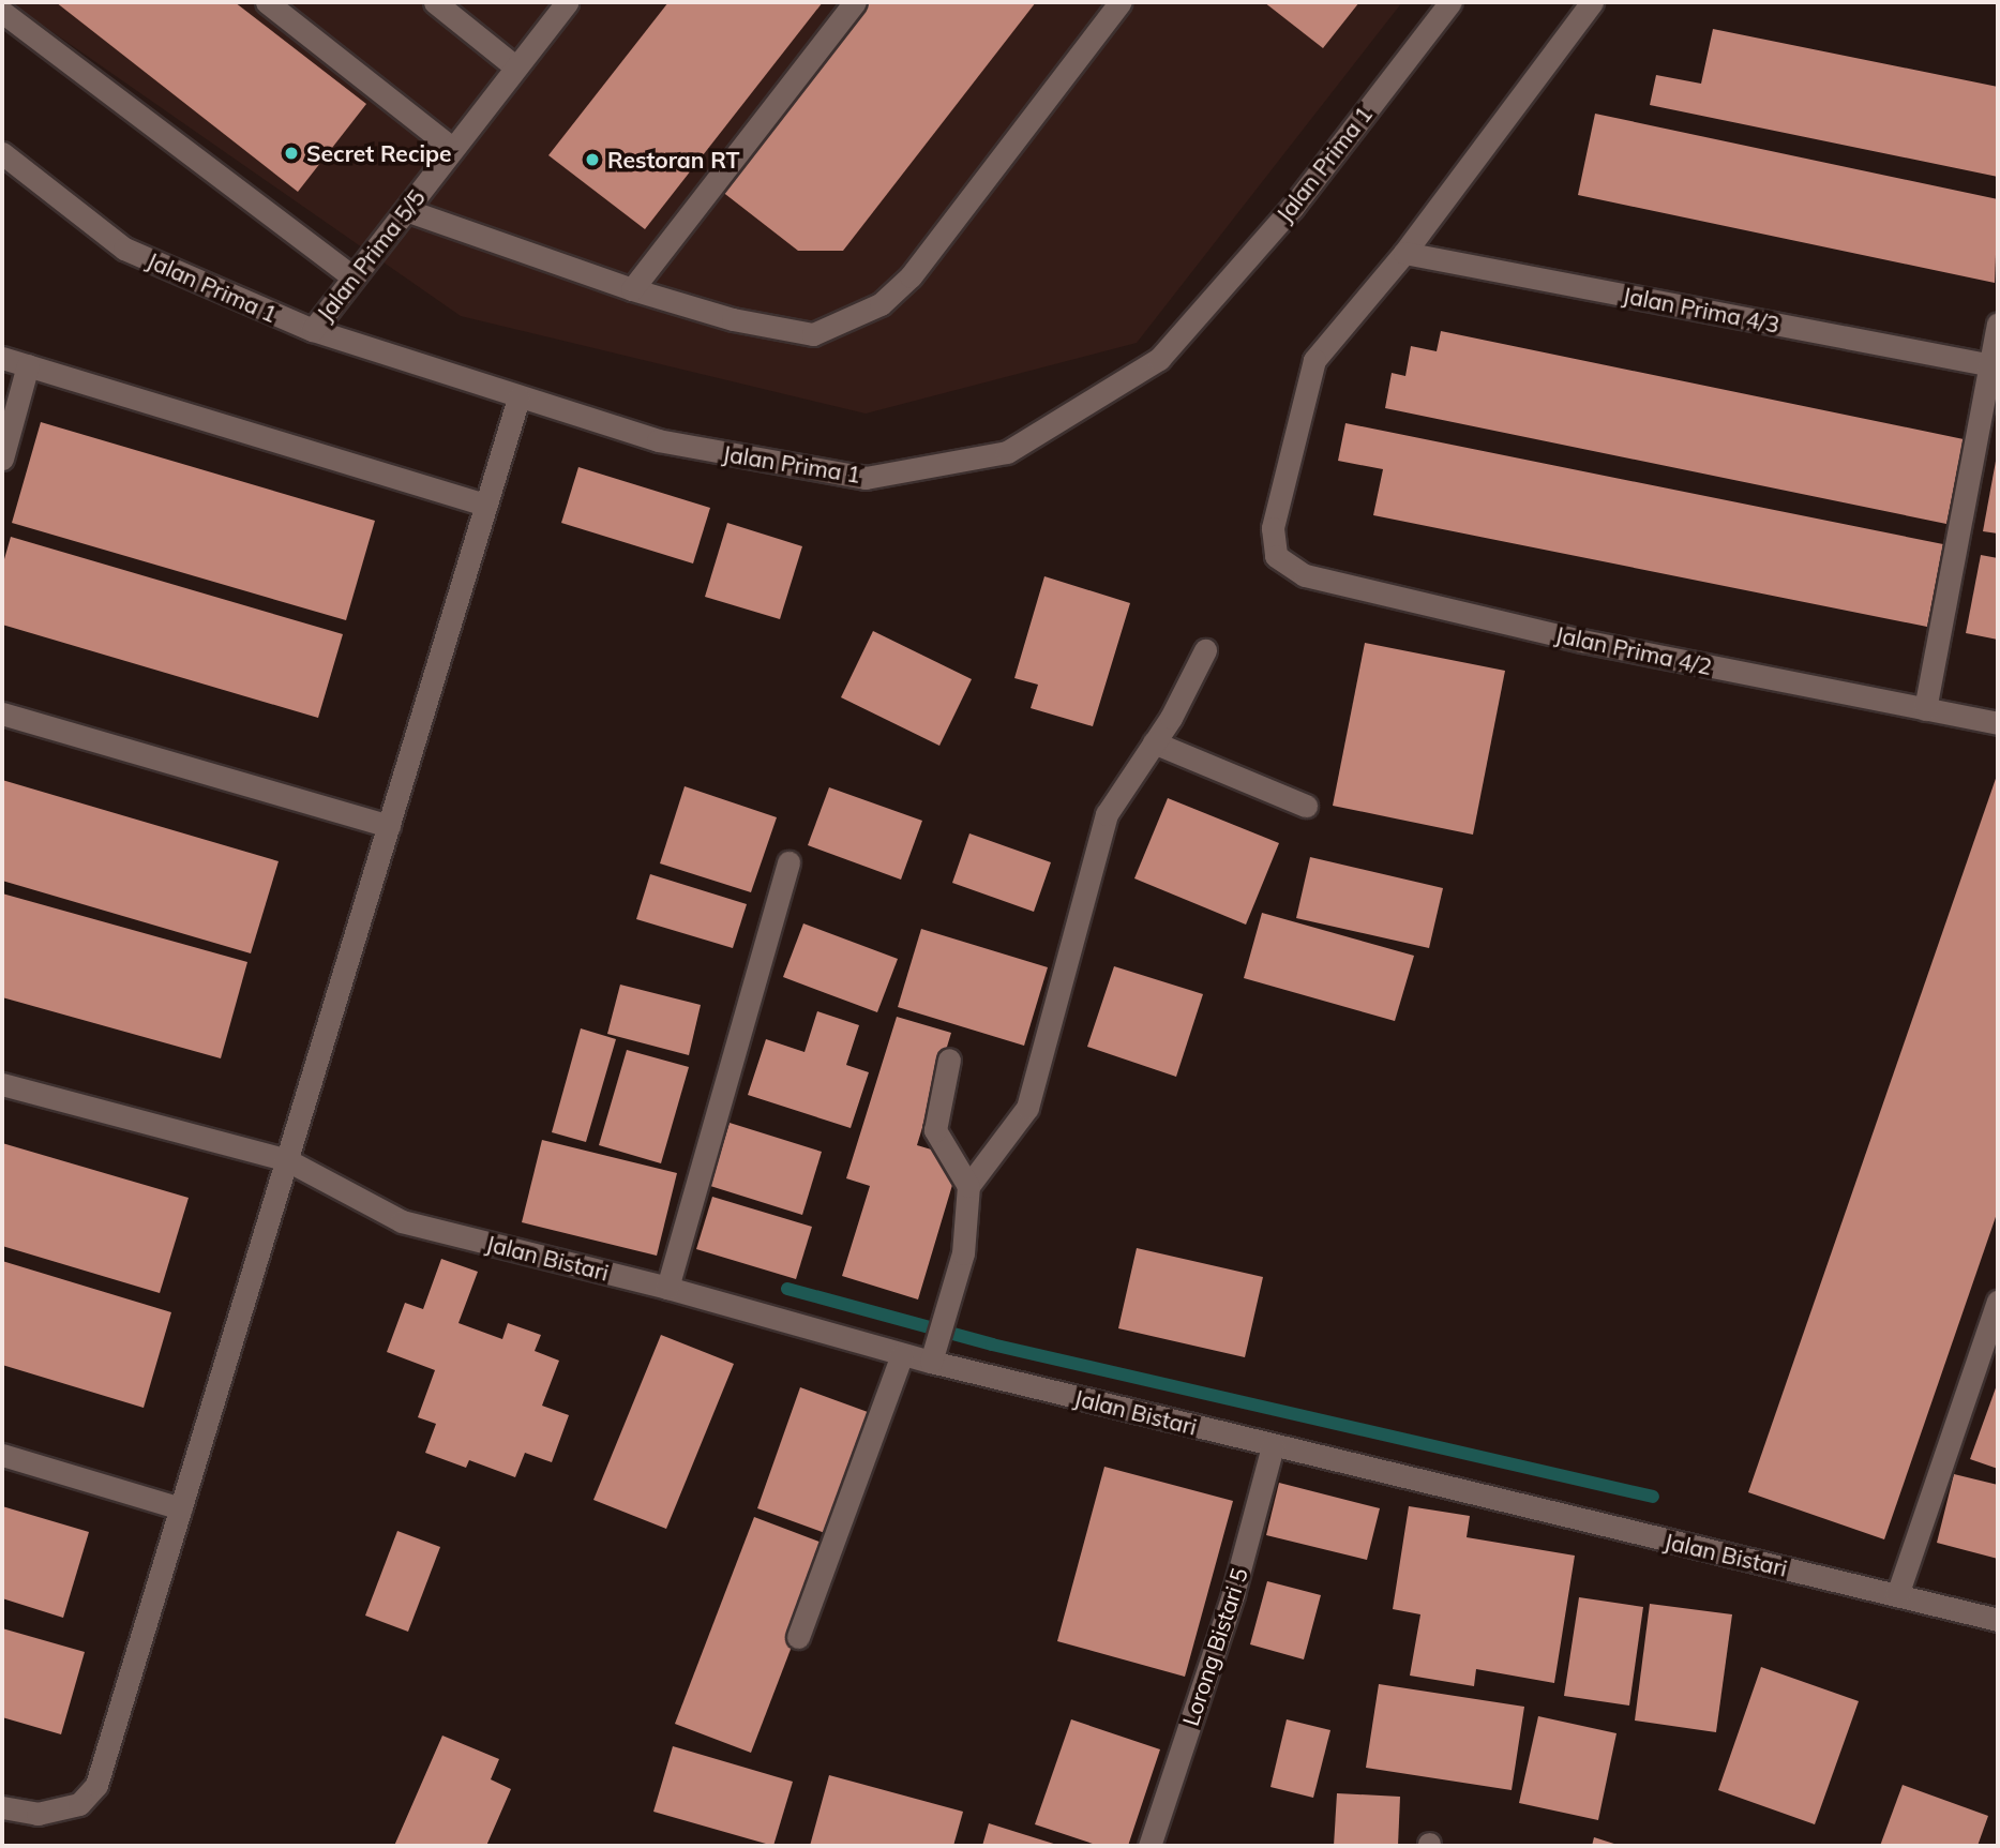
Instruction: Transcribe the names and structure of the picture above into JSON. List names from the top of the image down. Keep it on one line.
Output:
{"streets":{"street":["Jalan Prima 1","Jalan Prima 5/5","Jalan Prima 4/3","Jalan Prima 4/2","Jalan Bistari","Lorong Bistari 5"]},"crossings":[["Jalan Prima 1","Jalan Prima 5/5"],["Jalan Prima 4/3","Jalan Prima 4/2"],["Jalan Bistari","Lorong Bistari 5"]],"places":["Secret Recipe","Restoran RT"]}
